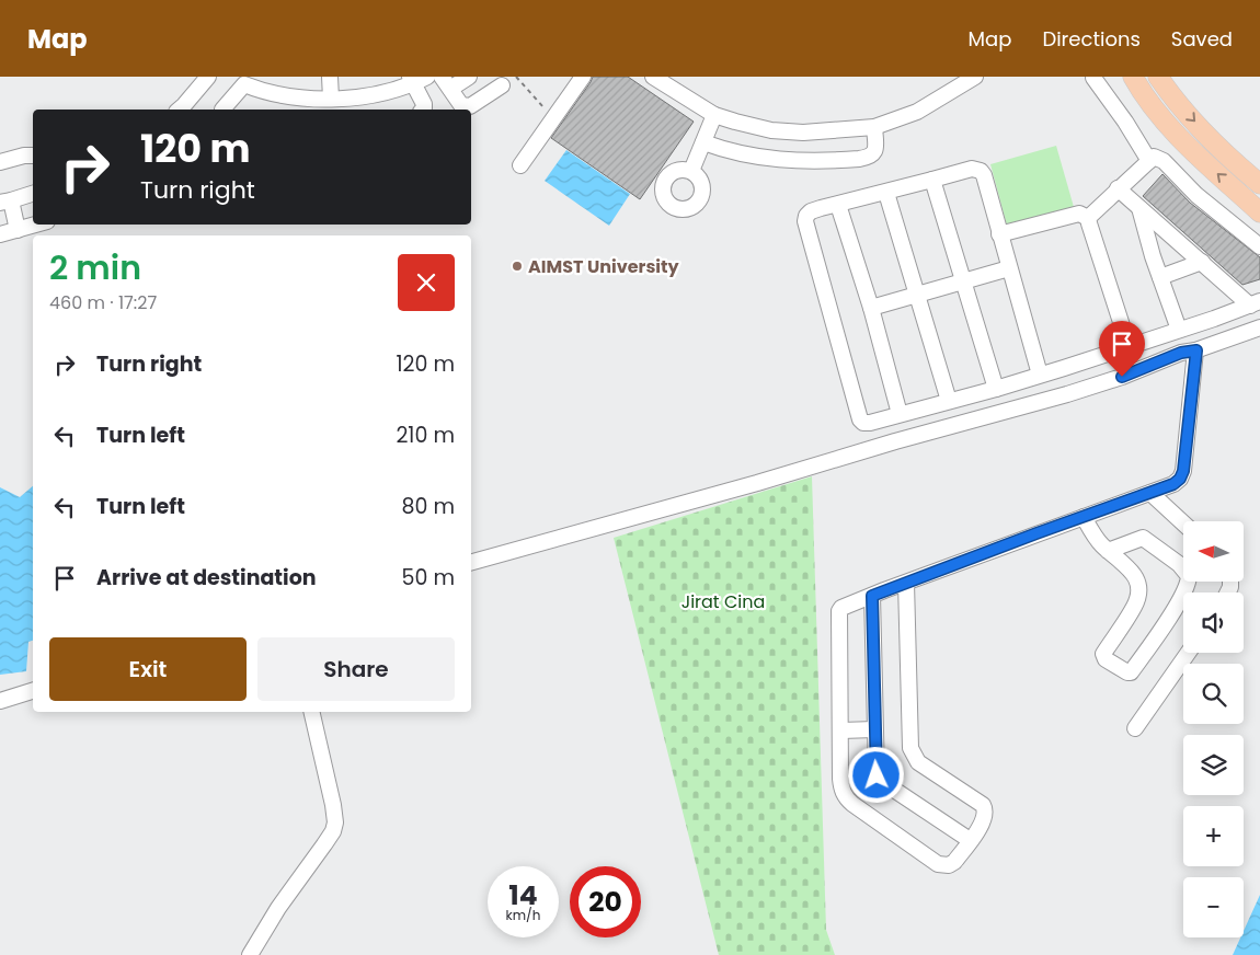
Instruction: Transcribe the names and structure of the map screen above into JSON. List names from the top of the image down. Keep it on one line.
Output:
{"parks":["Jirat Cina"],"places":["AIMST University"],"north":"left","page":{"header":"Map","nav":["Map","Directions","Saved"],"turn":["120 m","Turn right"],"heading":["2 min","460 m · 17:27"],"list":[{"name":"Turn right","value":"120 m"},{"name":"Turn left","value":"210 m"},{"name":"Turn left","value":"80 m"},{"name":"Arrive at destination","value":"50 m"}],"map_buttons":["+","−"],"buttons":["Exit","Share"],"speed":"14 km/h","limit":"20"}}
